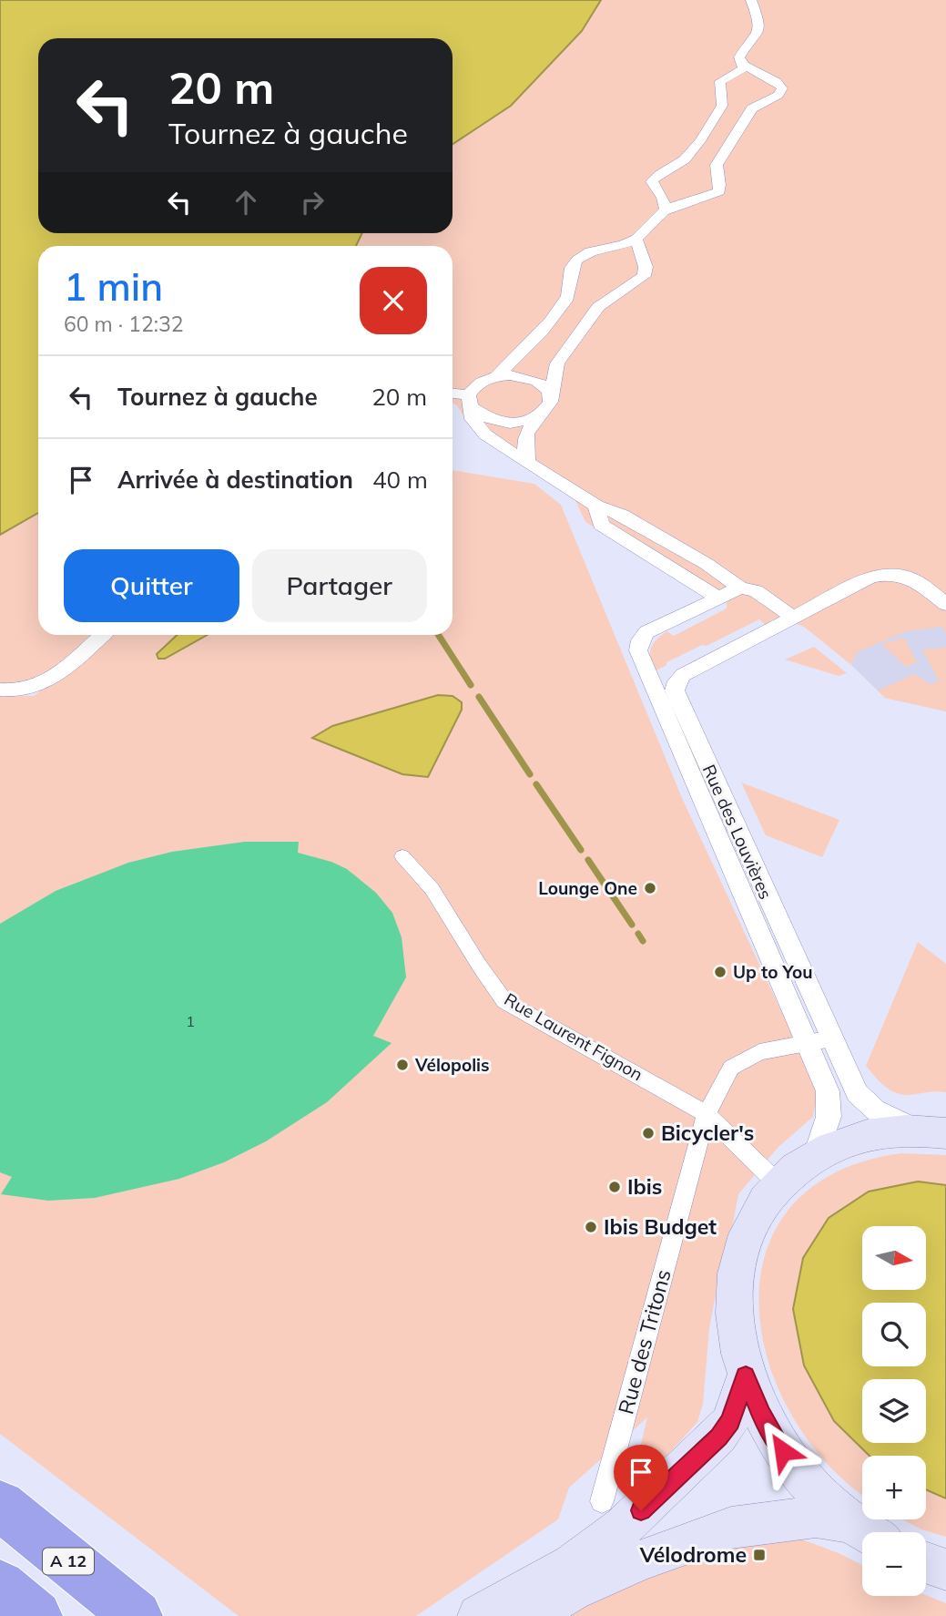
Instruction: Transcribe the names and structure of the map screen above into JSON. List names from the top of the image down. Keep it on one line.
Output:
{"streets":{"highway":["A 12"],"street":["Rue des Louvières","Rue Laurent Fignon","Rue des Tritons"]},"crossings":[["Rue des Louvières","Rue Laurent Fignon"],["Rue des Louvières","Rue des Tritons"],["Rue Laurent Fignon","Rue des Tritons"]],"places":{"other":["Lounge One","Up to You","Vélopolis","Bicycler's","Ibis","Ibis Budget"],"transit":["Vélodrome"]},"house_numbers":["1"],"north":"right","page":{"turn":["20 m","Tournez à gauche"],"heading":["1 min","60 m · 12:32"],"list":[{"name":"Tournez à gauche","value":"20 m"},{"name":"Arrivée à destination","value":"40 m"}],"buttons":["Quitter","Partager"],"map_buttons":["+","−"]}}
